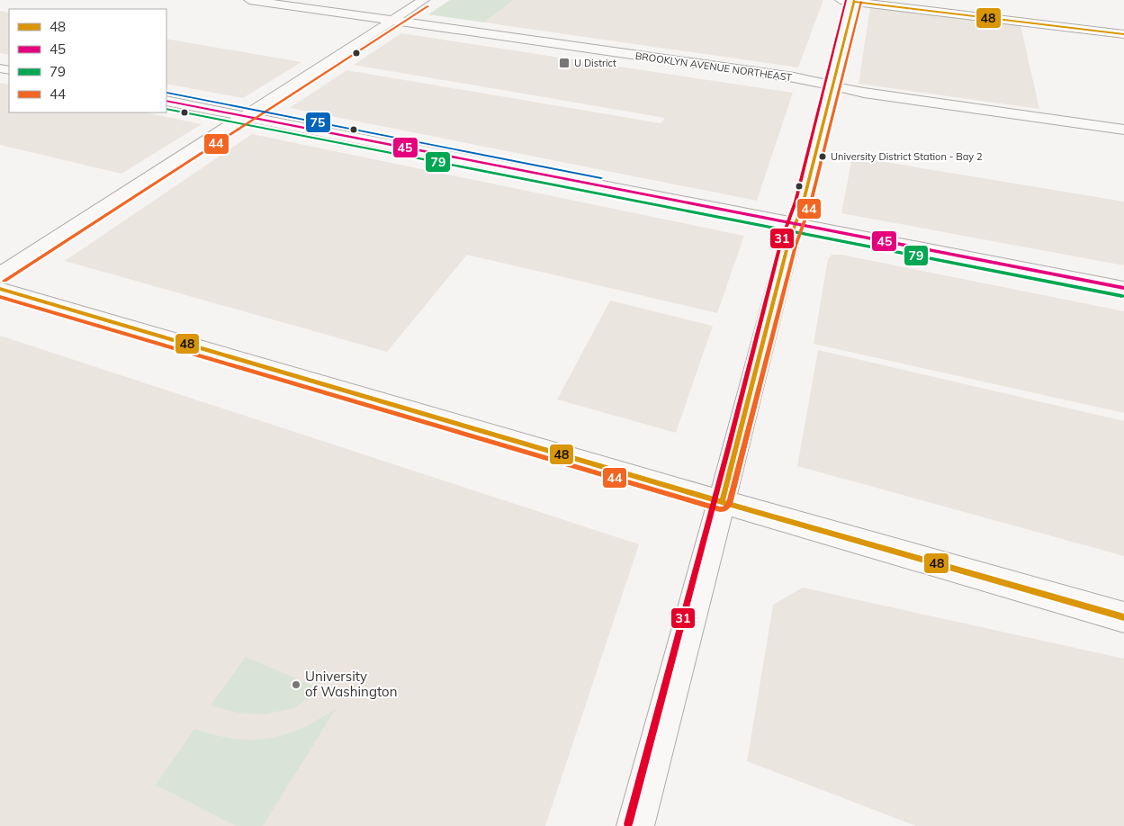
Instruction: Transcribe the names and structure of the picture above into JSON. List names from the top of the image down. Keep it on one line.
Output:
{"streets":{"street":["BROOKLYN AVENUE NORTHEAST"]},"places":{"transit":["U District"],"other":["University District Station - Bay 2","University of Washington"]},"lines":["transit line 48","transit line 31","transit line 44","transit line 75","transit line 45","transit line 79"],"legend":["48","45","79","44"]}
